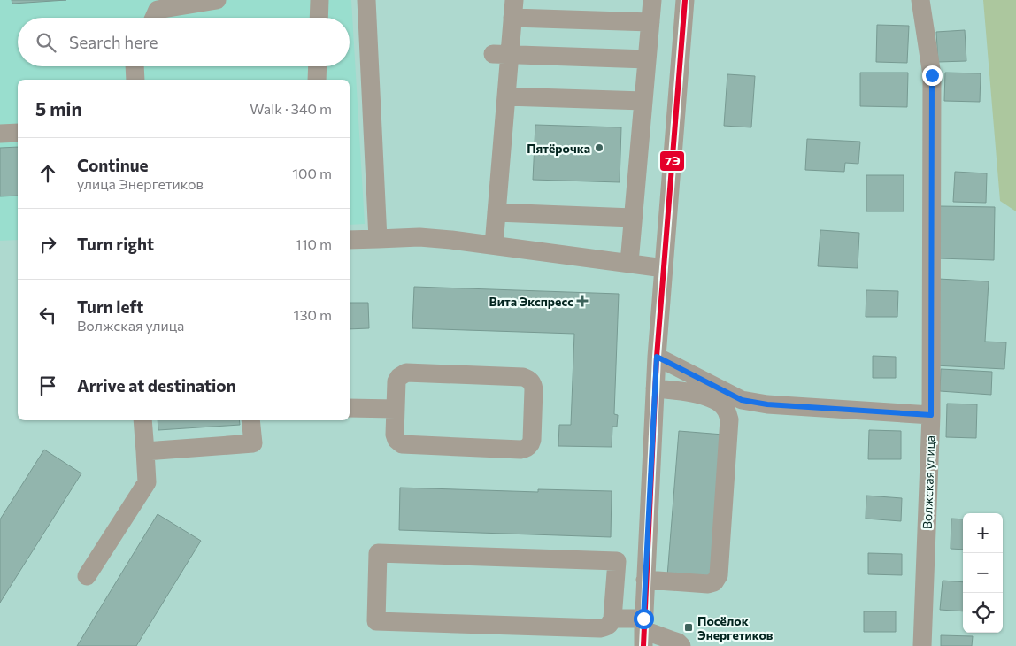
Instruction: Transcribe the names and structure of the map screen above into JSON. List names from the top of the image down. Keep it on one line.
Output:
{"streets":{"street":["Волжская улица"]},"places":{"other":["Пятёрочка"],"health":["Вита Экспресс"],"transit":["Посёлок Энергетиков"]},"lines":["transit line 7Э"],"page":{"search":"Search here","heading":["5 min","Walk · 340 m"],"list":[["Continue","улица Энергетиков","100 m"],["Turn right","110 m"],["Turn left","Волжская улица","130 m"],"Arrive at destination"],"map_buttons":["+","−"]}}
